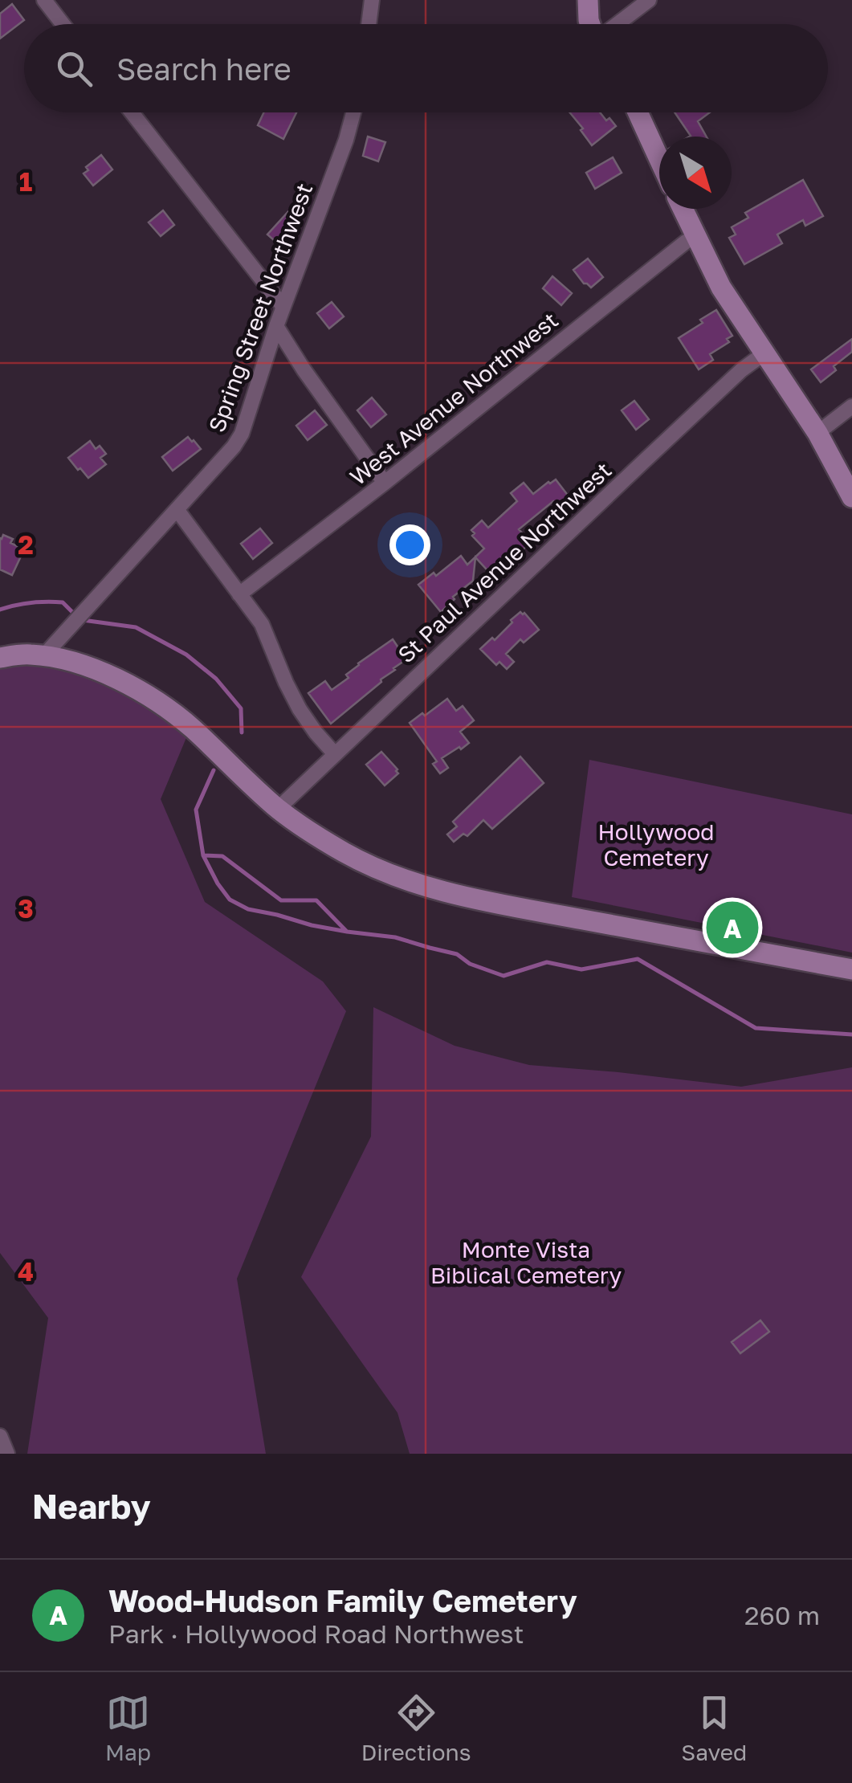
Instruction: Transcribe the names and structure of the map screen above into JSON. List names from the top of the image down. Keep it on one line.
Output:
{"streets":{"street":["Spring Street Northwest","West Avenue Northwest","St Paul Avenue Northwest"]},"parks":["Hollywood Cemetery","Monte Vista Biblical Cemetery"],"north":"bottom right","page":{"search":"Search here","pins":"A","heading":"Nearby","list":[{"mark":"A","name":"Wood-Hudson Family Cemetery","note":"Park · Hollywood Road Northwest","value":"260 m"}],"nav":["Map","Directions","Saved"]},"grid":{"rows":["1","2","3","4"]}}
